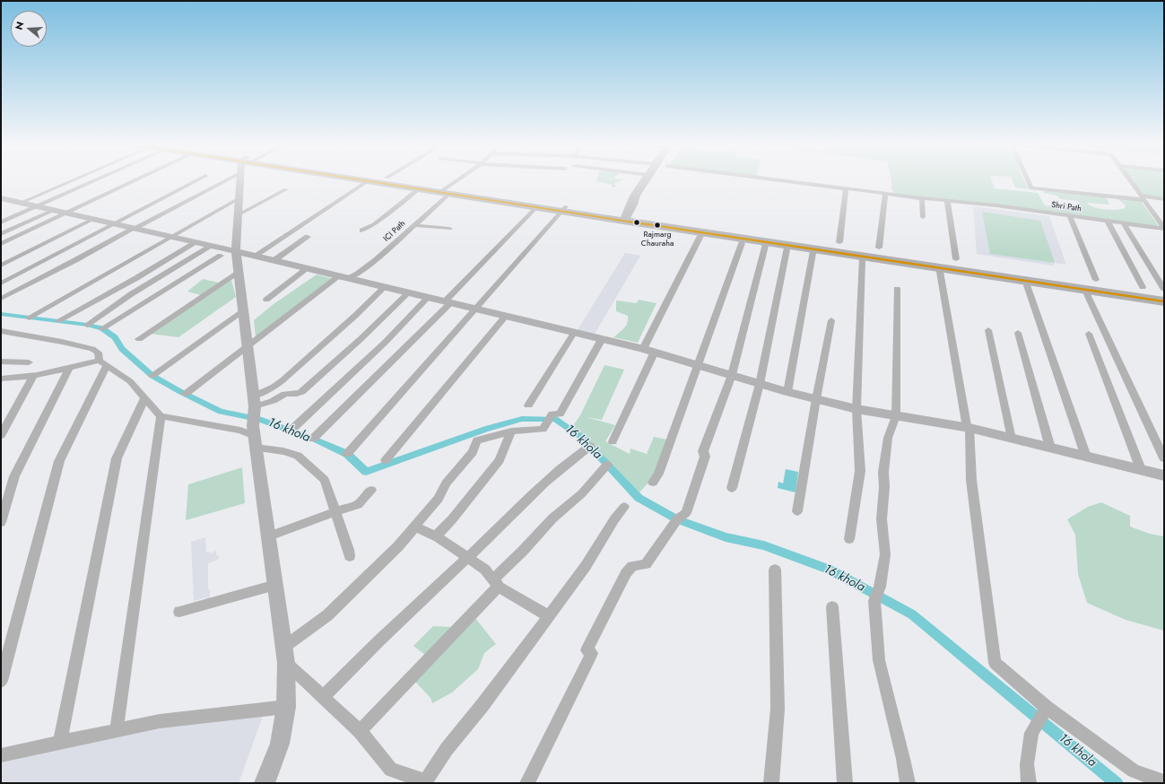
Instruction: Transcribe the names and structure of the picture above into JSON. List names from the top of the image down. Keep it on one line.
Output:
{"streets":{"street":["Shri Path","ICI Path"]},"water":["16 khola"],"places":["Rajmarg Chauraha"],"north":"left"}
